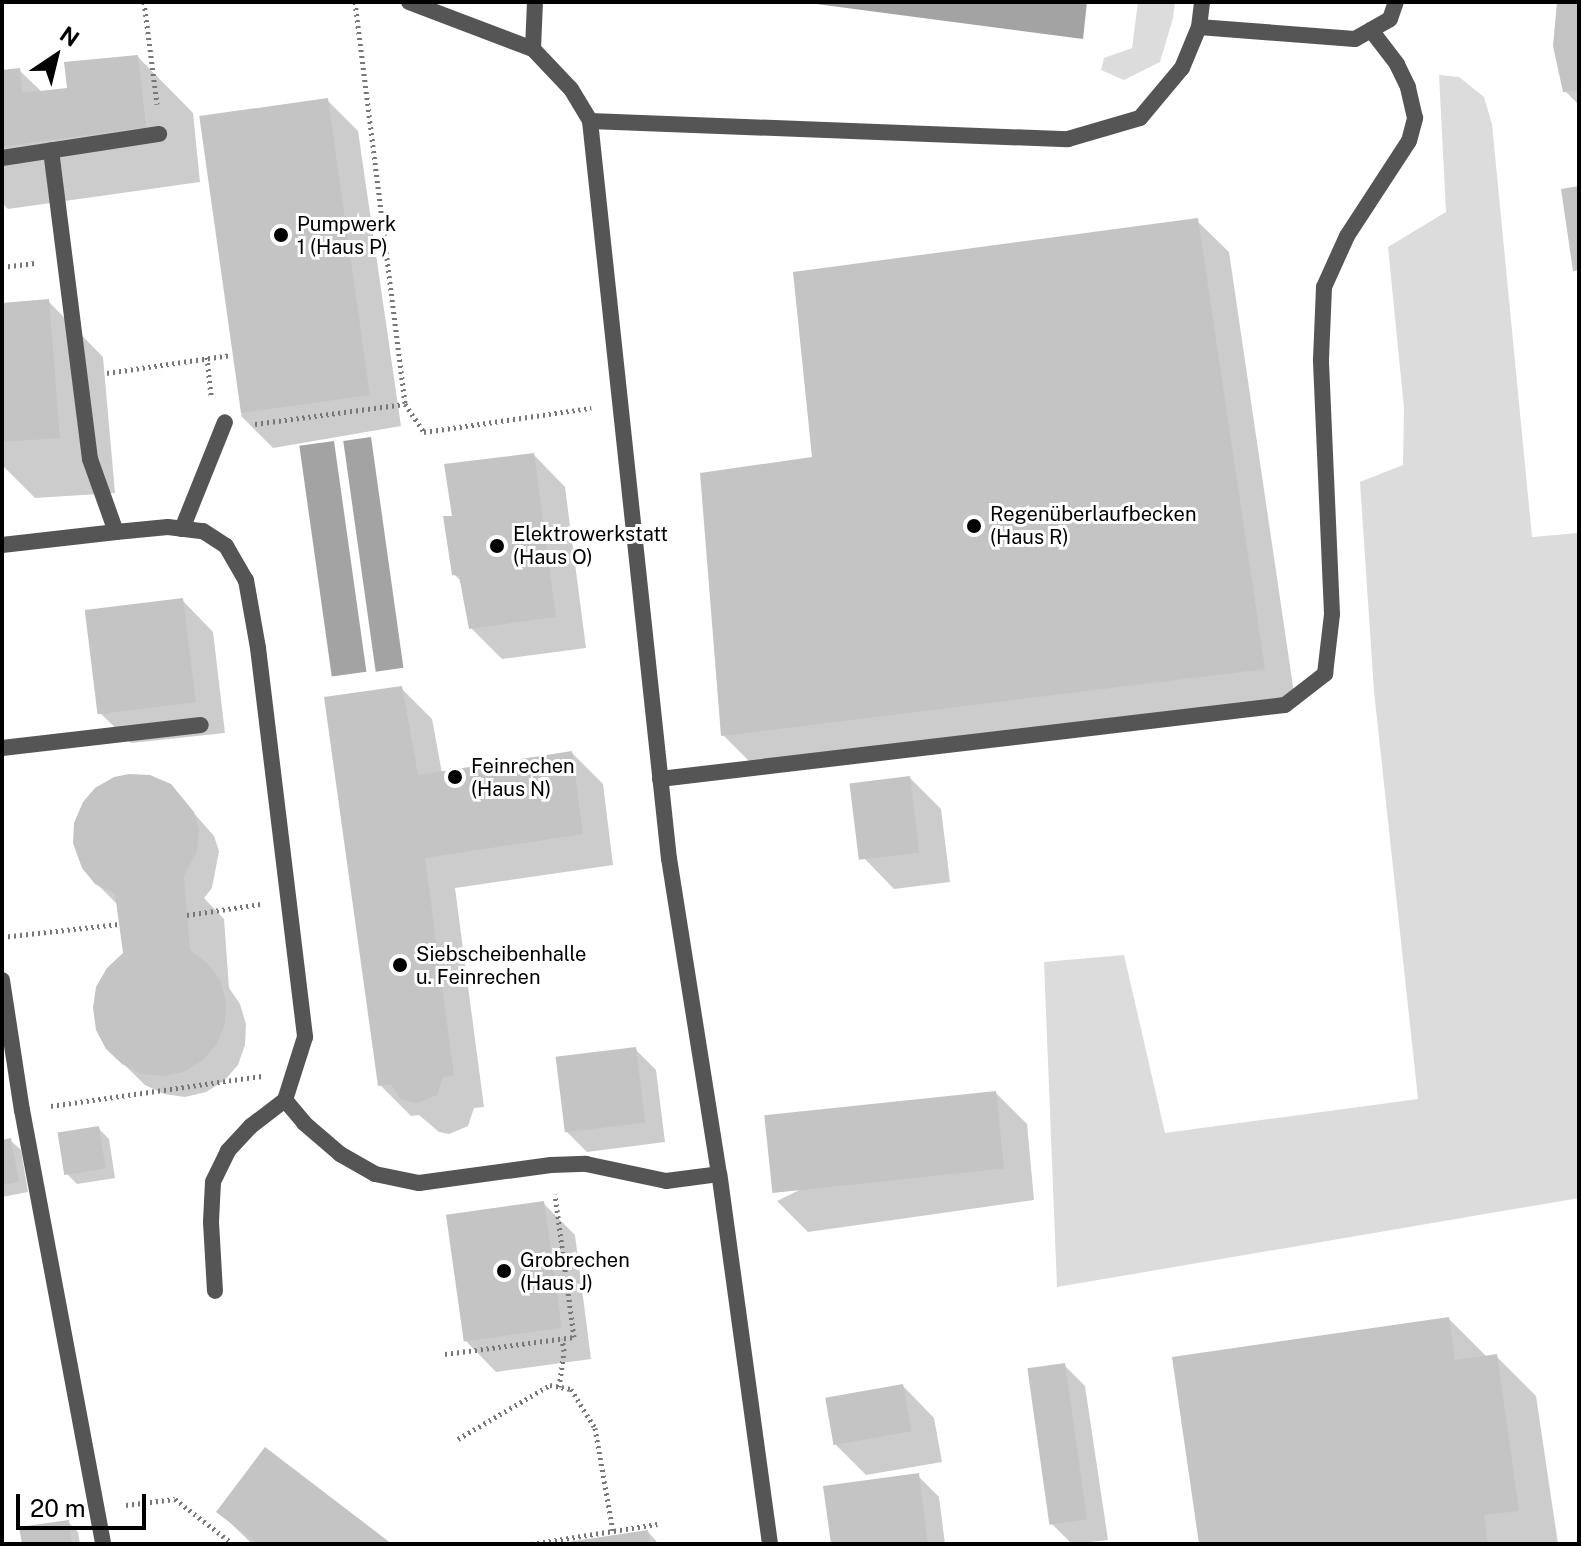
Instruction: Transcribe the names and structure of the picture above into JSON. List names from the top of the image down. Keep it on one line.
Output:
{"places":["Pumpwerk 1 (Haus P)","Regenüberlaufbecken (Haus R)","Elektrowerkstatt (Haus O)","Feinrechen (Haus N)","Siebscheibenhalle u. Feinrechen","Grobrechen (Haus J)"],"scale_bar":"20 m","north":"top right"}
